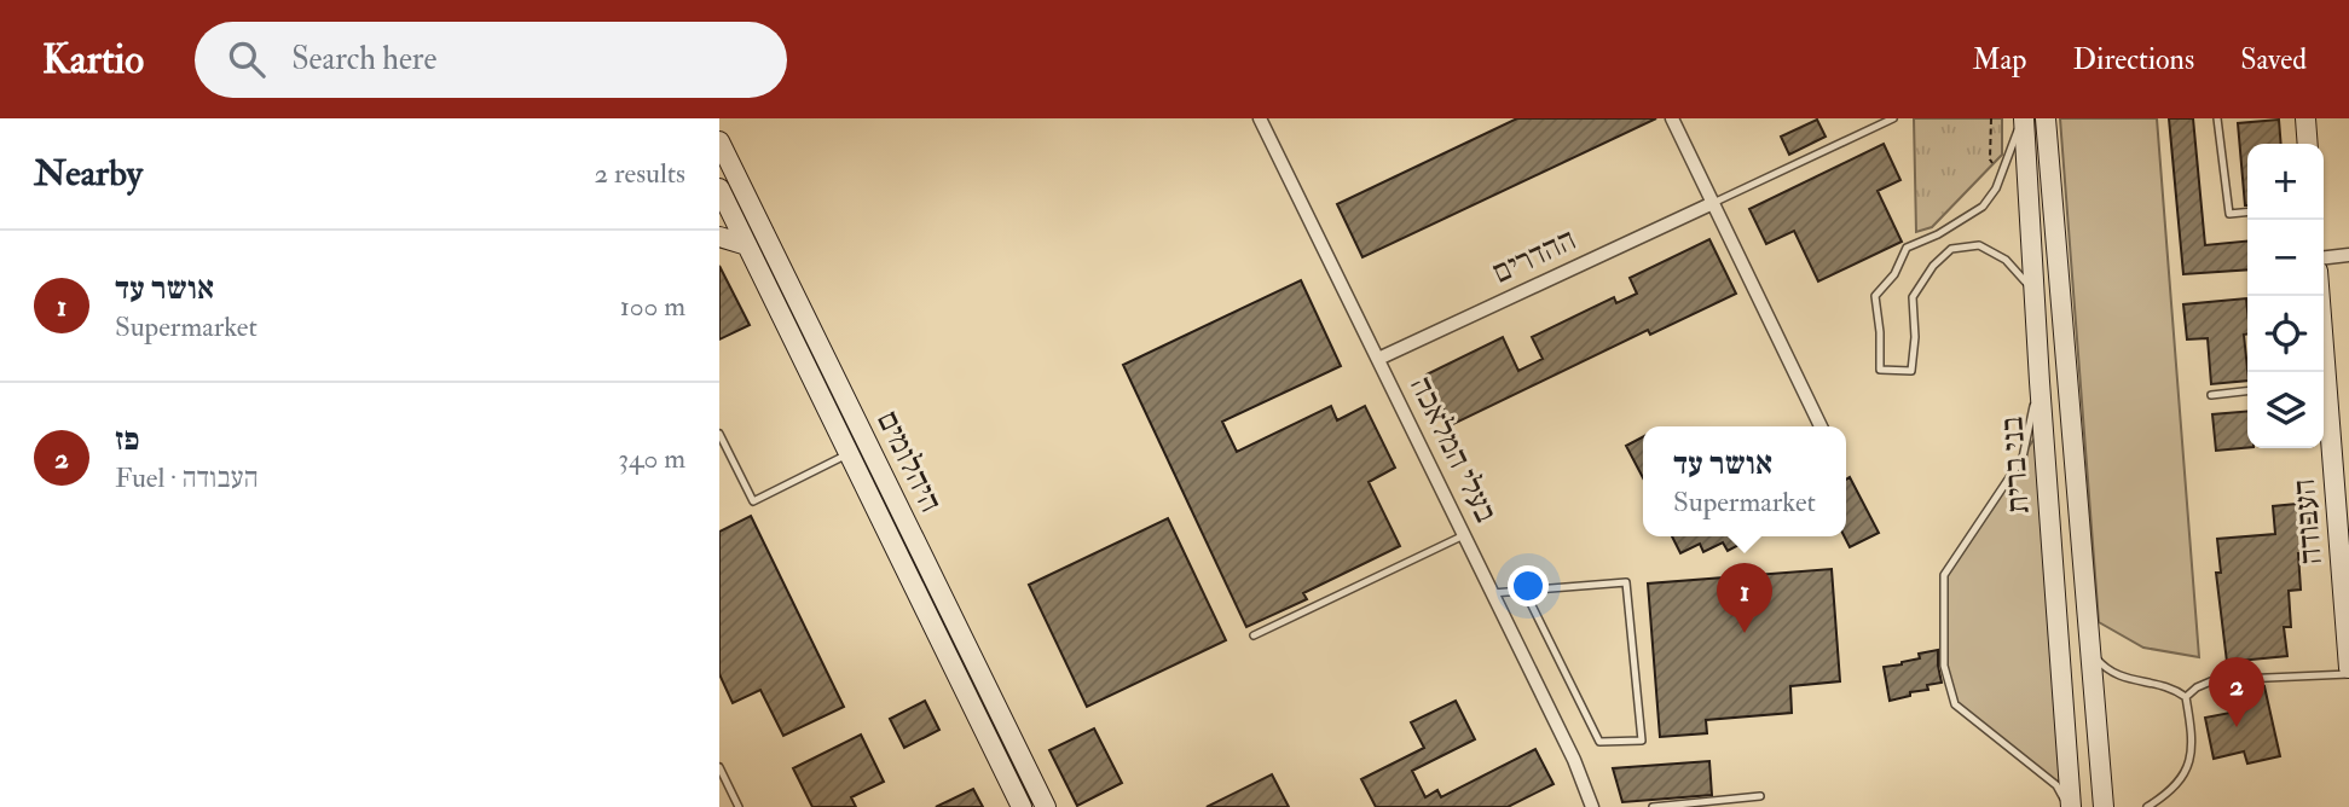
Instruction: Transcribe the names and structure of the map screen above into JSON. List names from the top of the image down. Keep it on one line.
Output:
{"streets":{"street":["ההדרים","בעלי המלאכה","היהלומים","בני ברית","העבודה"]},"crossings":[["ההדרים","בעלי המלאכה"]],"page":{"header":"Kartio","search":"Search here","nav":["Map","Directions","Saved"],"heading":["Nearby","2 results"],"map_buttons":["+","−"],"list":[{"mark":"1","name":"אושר עד","note":"Supermarket","value":"100 m"},{"mark":"2","name":"פז","note":"Fuel · העבודה","value":"340 m"}],"popup":["אושר עד","Supermarket"],"pins":["1","2"]}}
